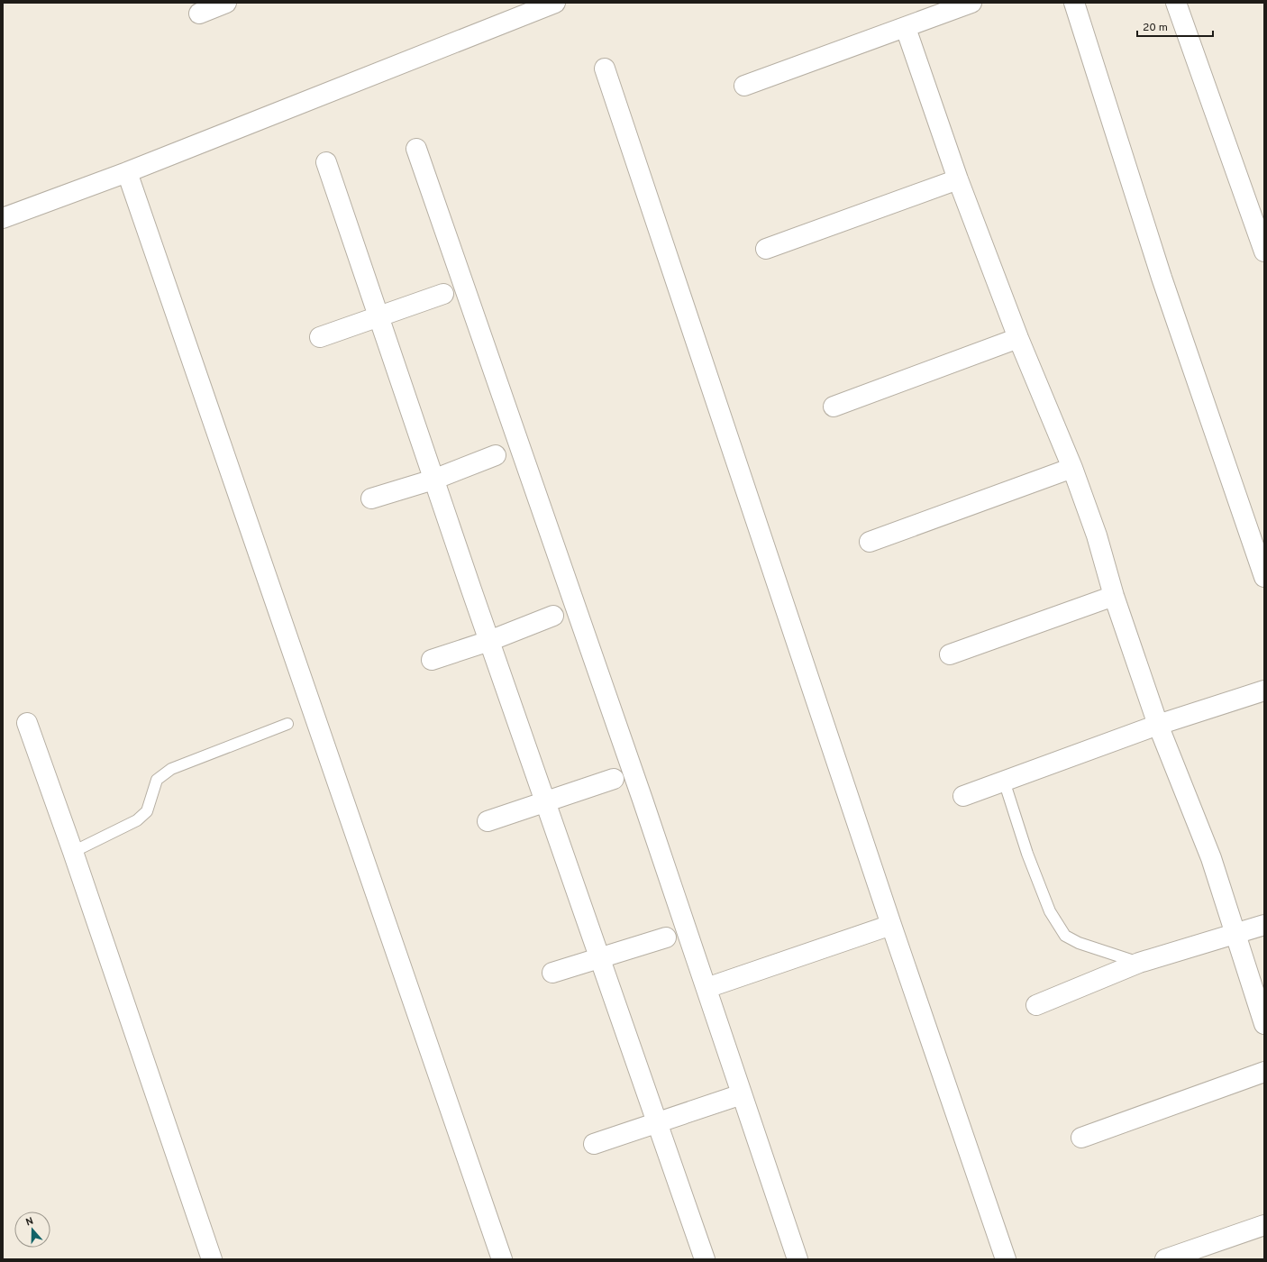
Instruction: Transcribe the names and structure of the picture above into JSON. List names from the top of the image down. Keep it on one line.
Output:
{"scale_bar":"20 m","north":"top"}
